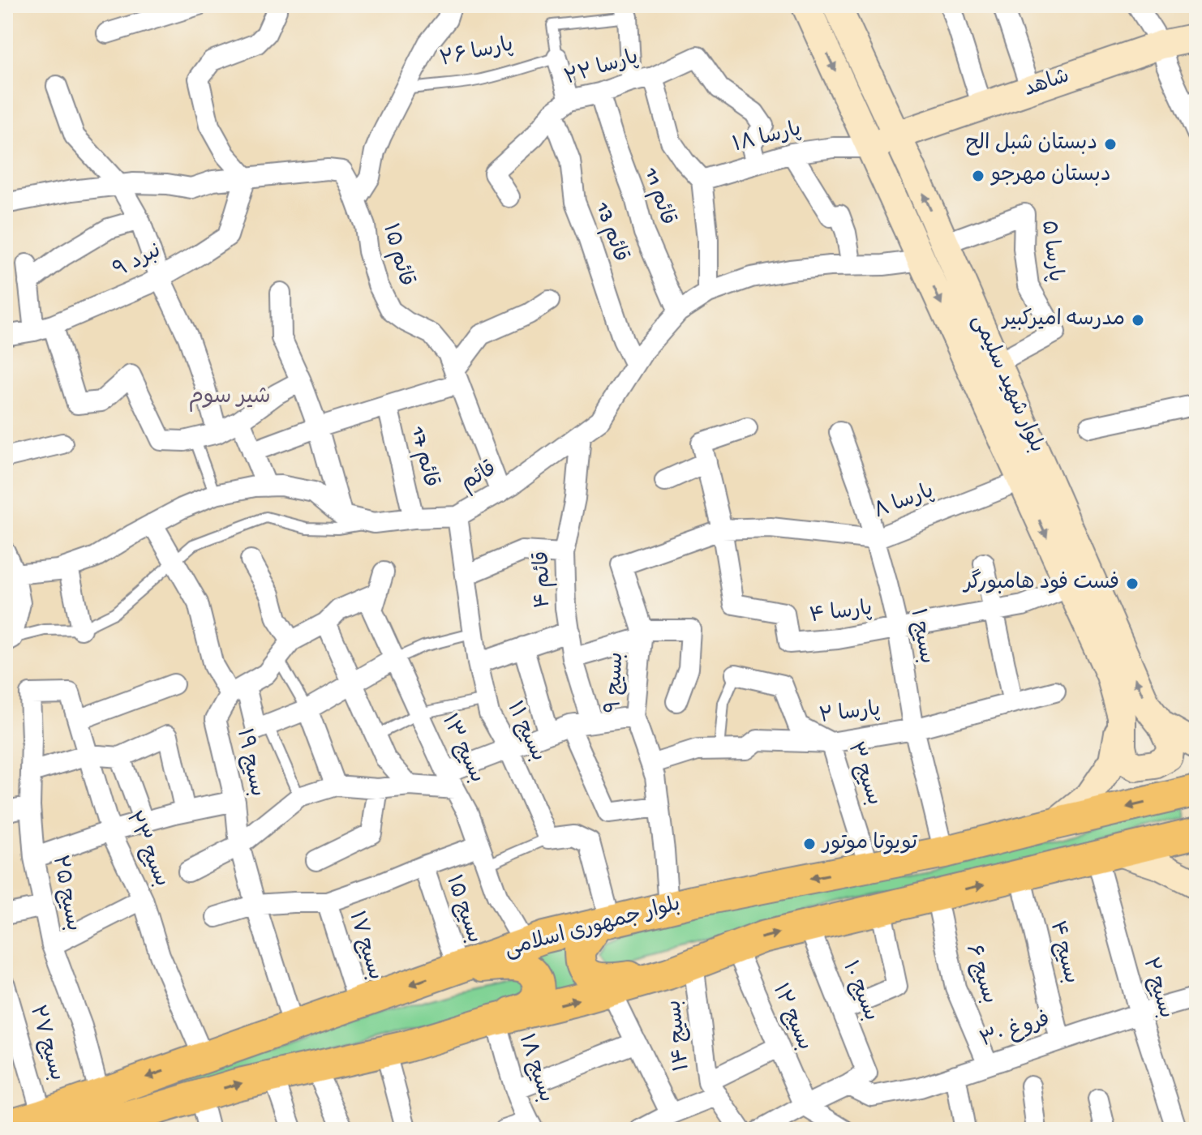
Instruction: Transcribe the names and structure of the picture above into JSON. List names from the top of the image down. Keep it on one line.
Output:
{"streets":{"main road":["شاهد","بلوار شهید سلیمی","بلوار جمهوری اسلامی"],"street":["پارسا ۲۲","پارسا ۱۸","قائم 11","قائم 13","پارسا ۵","قائم ۱۵","نبرد ۹","قائم 17","قائم","پارسا ۸","قائم ۴","پارسا ۴","بسیج ۱","بسیج ۹","پارسا ۲","بسیج ۱۱","بسیج ۱۳","بسیج ۱۹","بسیج ۳","بسیج ۲۳","بسیج ۲۵","بسیج ۱۵","بسیج ۱۷","بسیج ۴","بسیج ۶","بسیج ۲","بسیج ۱۰","بسیج ۱۲","فروغ ۳۰","بسیج ۱۴","بسیج ۲۷","بسیج ۱۸"],"lane":["پارسا ۲۶"]},"crossings":[["پارسا ۲۲","پارسا ۱۸"],["پارسا ۲۲","قائم 11"],["پارسا ۲۲","قائم 13"],["شاهد","پارسا ۱۸"],["شاهد","بلوار شهید سلیمی"],["پارسا ۱۸","بلوار شهید سلیمی"],["قائم 11","قائم"],["قائم 13","قائم"],["پارسا ۵","بلوار شهید سلیمی"],["قائم ۱۵","نبرد ۹"],["قائم ۱۵","قائم"],["بلوار شهید سلیمی","قائم"],["بلوار شهید سلیمی","پارسا ۸"],["بلوار شهید سلیمی","پارسا ۴"],["قائم 17","قائم"],["قائم","قائم ۴"],["قائم","بسیج ۱۱"],["پارسا ۸","پارسا ۴"],["پارسا ۸","بسیج ۱"],["پارسا ۸","بسیج ۹"],["پارسا ۴","بسیج ۱"],["پارسا ۴","بسیج ۹"],["بسیج ۱","پارسا ۲"],["بسیج ۱","بلوار جمهوری اسلامی"],["بسیج ۹","پارسا ۲"],["بسیج ۹","بلوار جمهوری اسلامی"],["پارسا ۲","بسیج ۳"],["بسیج ۱۳","بلوار جمهوری اسلامی"],["بسیج ۱۹","بلوار جمهوری اسلامی"],["بسیج ۳","بلوار جمهوری اسلامی"],["بسیج ۲۳","بسیج ۲۵"],["بسیج ۲۳","بلوار جمهوری اسلامی"],["بسیج ۲۵","بلوار جمهوری اسلامی"],["بسیج ۱۵","بلوار جمهوری اسلامی"],["بلوار جمهوری اسلامی","بسیج ۱۷"],["بلوار جمهوری اسلامی","بسیج ۲۷"],["بسیج ۴","فروغ ۳۰"],["بسیج ۶","فروغ ۳۰"],["بسیج ۲","فروغ ۳۰"],["بسیج ۱۰","فروغ ۳۰"]],"districts":["شیر سوم"],"places":["دبستان شبل الح","دبستان مهرجو","مدرسه امیرکبیر","فست فود هامبورگر","تویوتا موتور"]}
